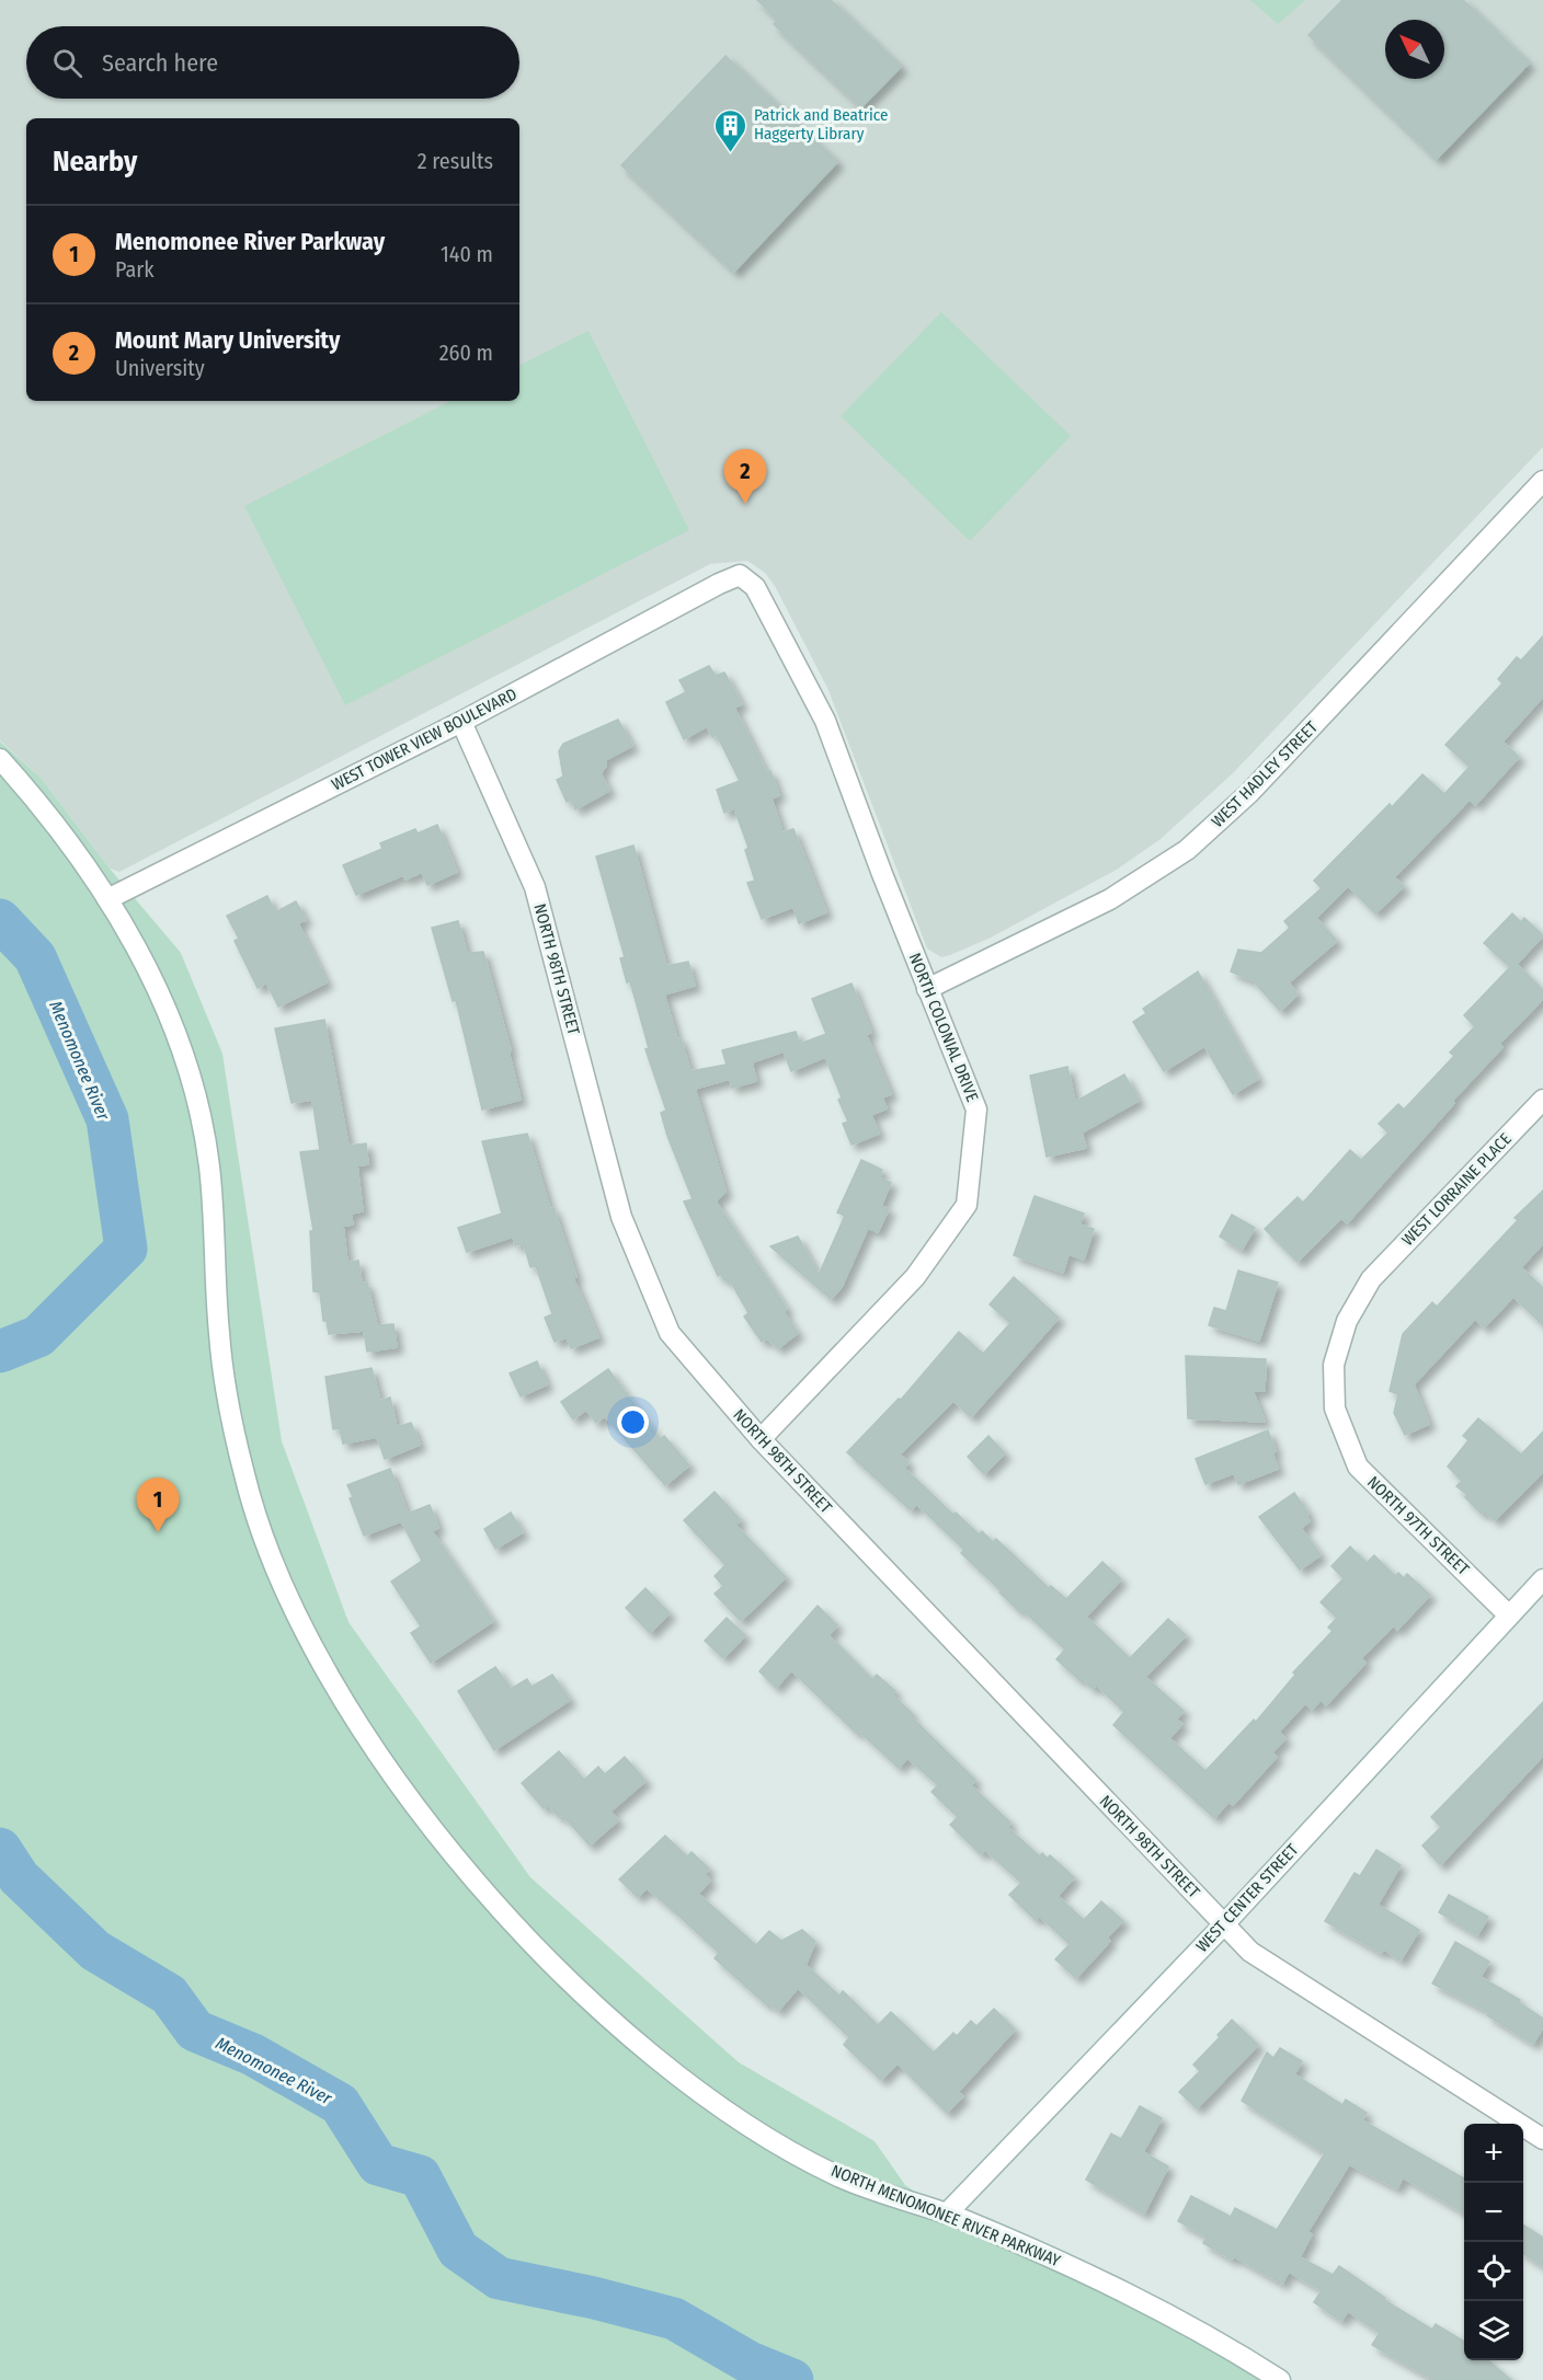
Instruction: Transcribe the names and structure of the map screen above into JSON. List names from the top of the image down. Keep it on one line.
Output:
{"streets":{"street":["WEST TOWER VIEW BOULEVARD","WEST HADLEY STREET","NORTH 98TH STREET","NORTH COLONIAL DRIVE","WEST LORRAINE PLACE","NORTH 97TH STREET","WEST CENTER STREET","NORTH MENOMONEE RIVER PARKWAY"]},"crossings":[["WEST TOWER VIEW BOULEVARD","NORTH 98TH STREET"],["WEST TOWER VIEW BOULEVARD","NORTH COLONIAL DRIVE"],["WEST TOWER VIEW BOULEVARD","NORTH MENOMONEE RIVER PARKWAY"],["WEST HADLEY STREET","NORTH COLONIAL DRIVE"],["NORTH 98TH STREET","NORTH COLONIAL DRIVE"],["NORTH 98TH STREET","WEST CENTER STREET"],["WEST LORRAINE PLACE","NORTH 97TH STREET"],["NORTH 97TH STREET","WEST CENTER STREET"],["WEST CENTER STREET","NORTH MENOMONEE RIVER PARKWAY"]],"water":["Menomonee River"],"places":{"building":["Patrick and Beatrice Haggerty Library"]},"north":"top left","page":{"search":"Search here","heading":["Nearby","2 results"],"list":[{"mark":"1","name":"Menomonee River Parkway","note":"Park","value":"140 m"},{"mark":"2","name":"Mount Mary University","note":"University","value":"260 m"}],"pins":["2","1"],"map_buttons":["+","−"]}}
